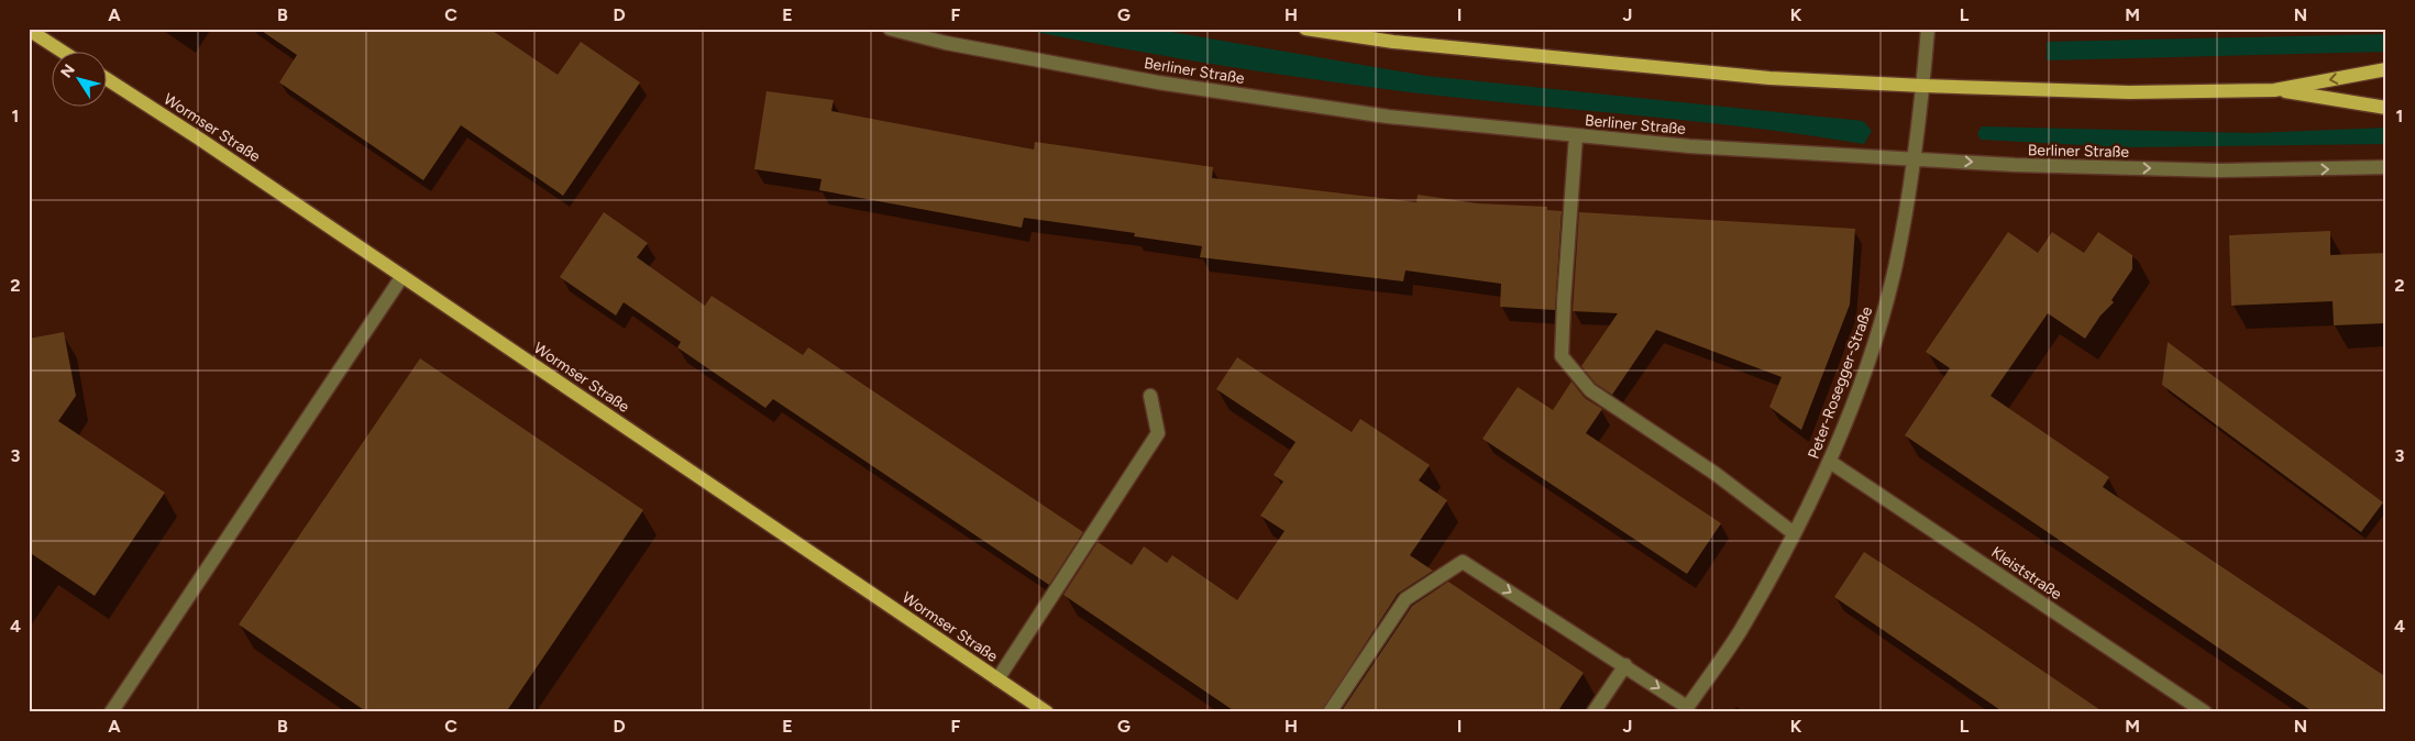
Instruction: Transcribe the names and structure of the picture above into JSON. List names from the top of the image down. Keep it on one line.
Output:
{"streets":{"main road":["Wormser Straße"],"street":["Berliner Straße","Peter-Rosegger-Straße","Kleiststraße"]},"crossings":[["Berliner Straße","Peter-Rosegger-Straße"],["Peter-Rosegger-Straße","Kleiststraße"]],"north":"top left","grid":{"columns":["A","B","C","D","E","F","G","H","I","J","K","L","M","N"],"rows":["1","2","3","4"]}}
